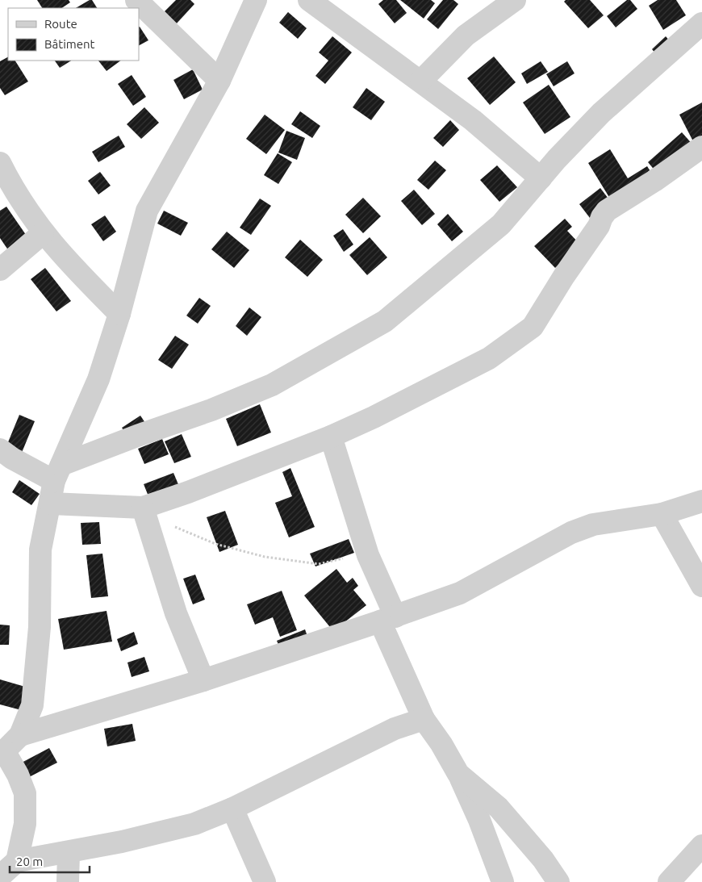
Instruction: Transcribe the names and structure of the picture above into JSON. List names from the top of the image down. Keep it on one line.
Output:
{"legend":["Route","Bâtiment"],"scale_bar":"20 m"}
